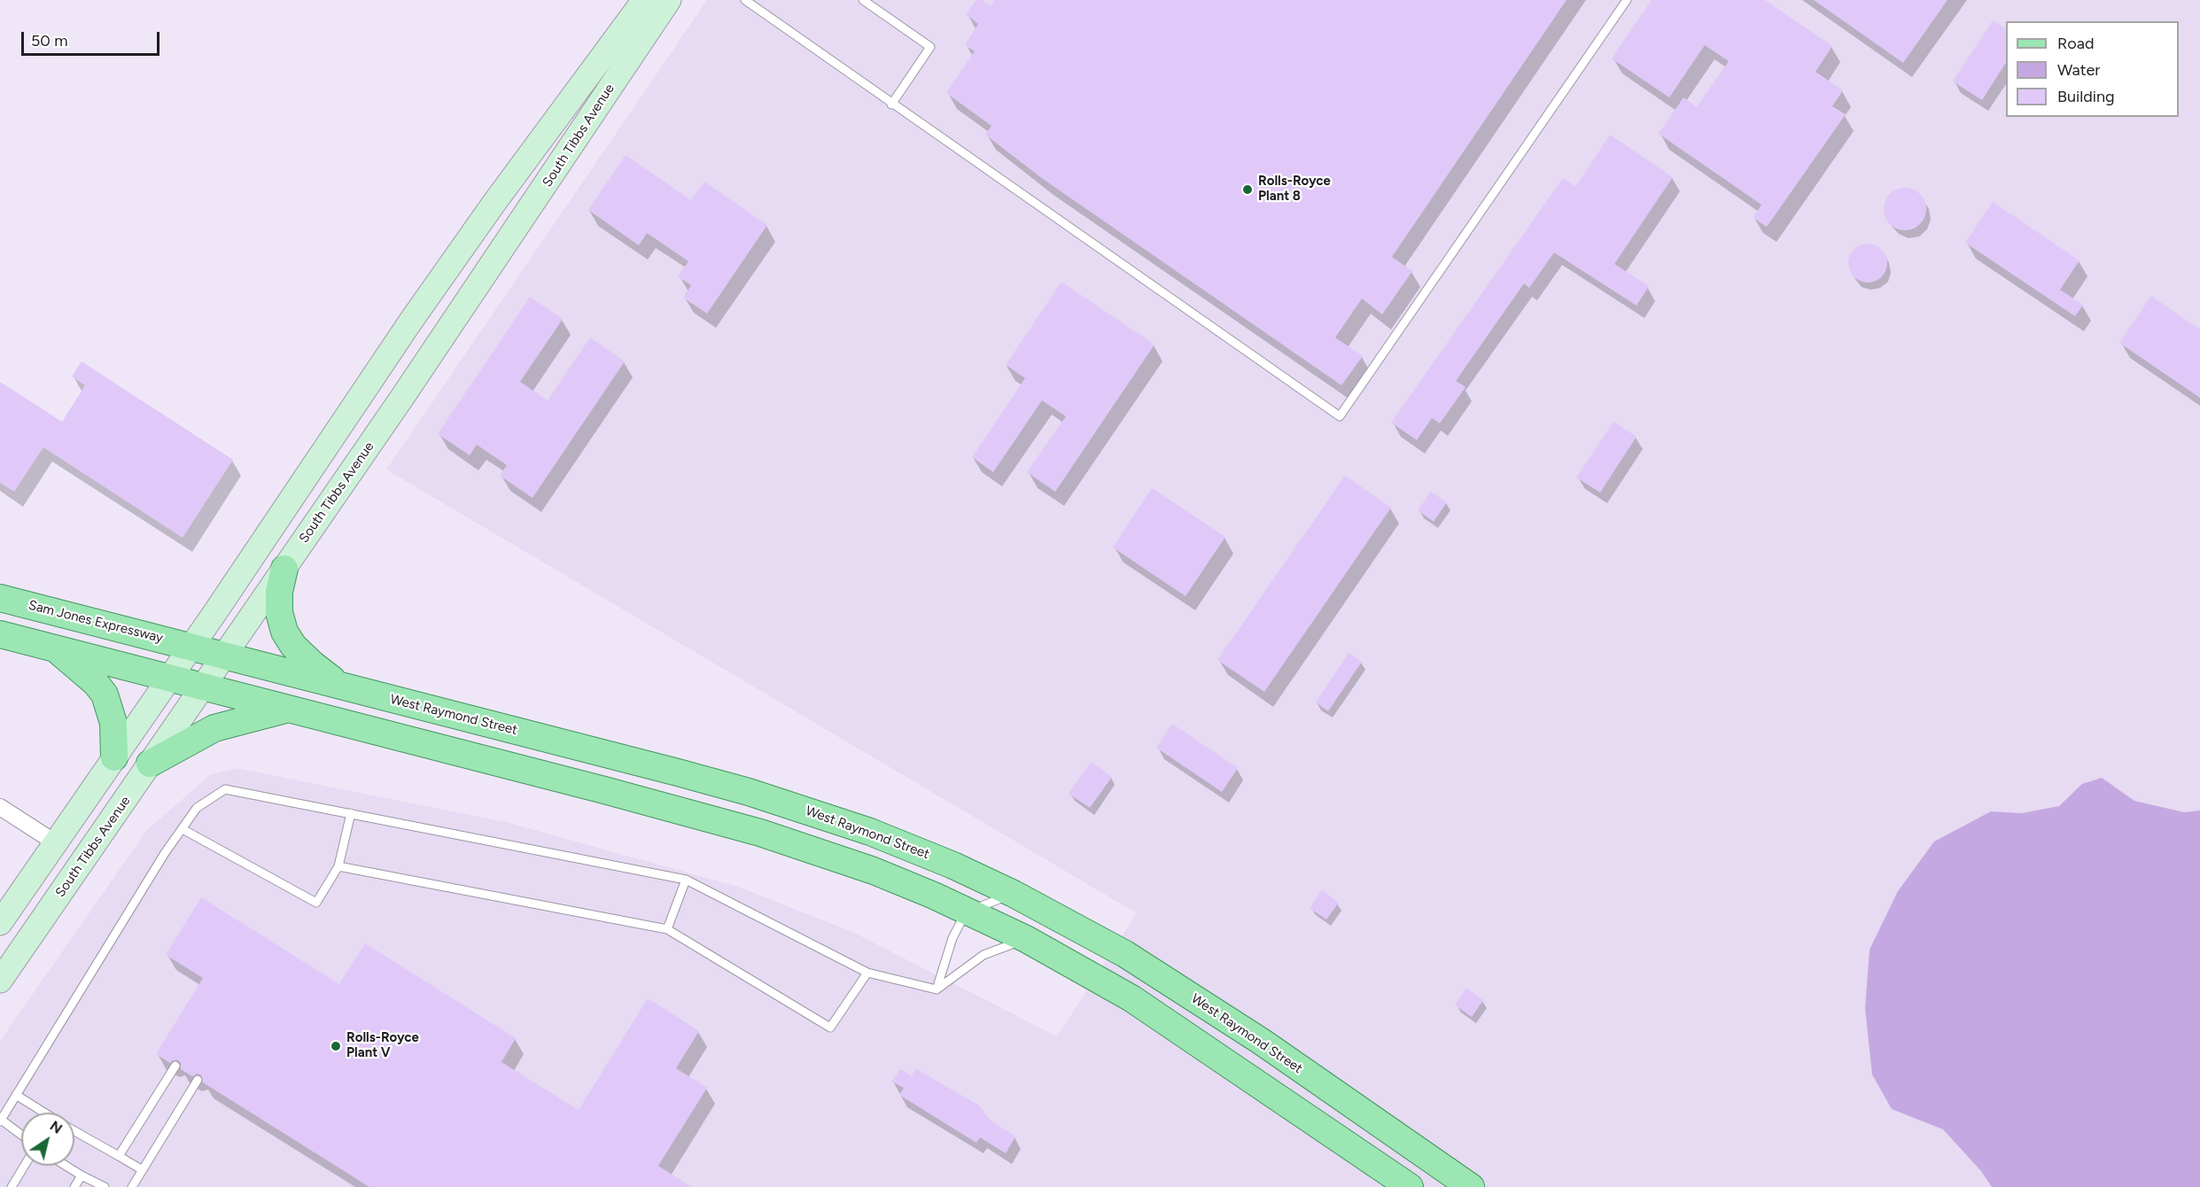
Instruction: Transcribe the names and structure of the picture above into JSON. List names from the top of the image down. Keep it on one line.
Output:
{"streets":{"main road":["South Tibbs Avenue","Sam Jones Expressway","West Raymond Street"]},"crossings":[["South Tibbs Avenue","Sam Jones Expressway"],["South Tibbs Avenue","West Raymond Street"],["Sam Jones Expressway","West Raymond Street"]],"places":["Rolls-Royce Plant 8","Rolls-Royce Plant V"],"legend":["Road","Water","Building"],"scale_bar":"50 m","north":"top right"}
